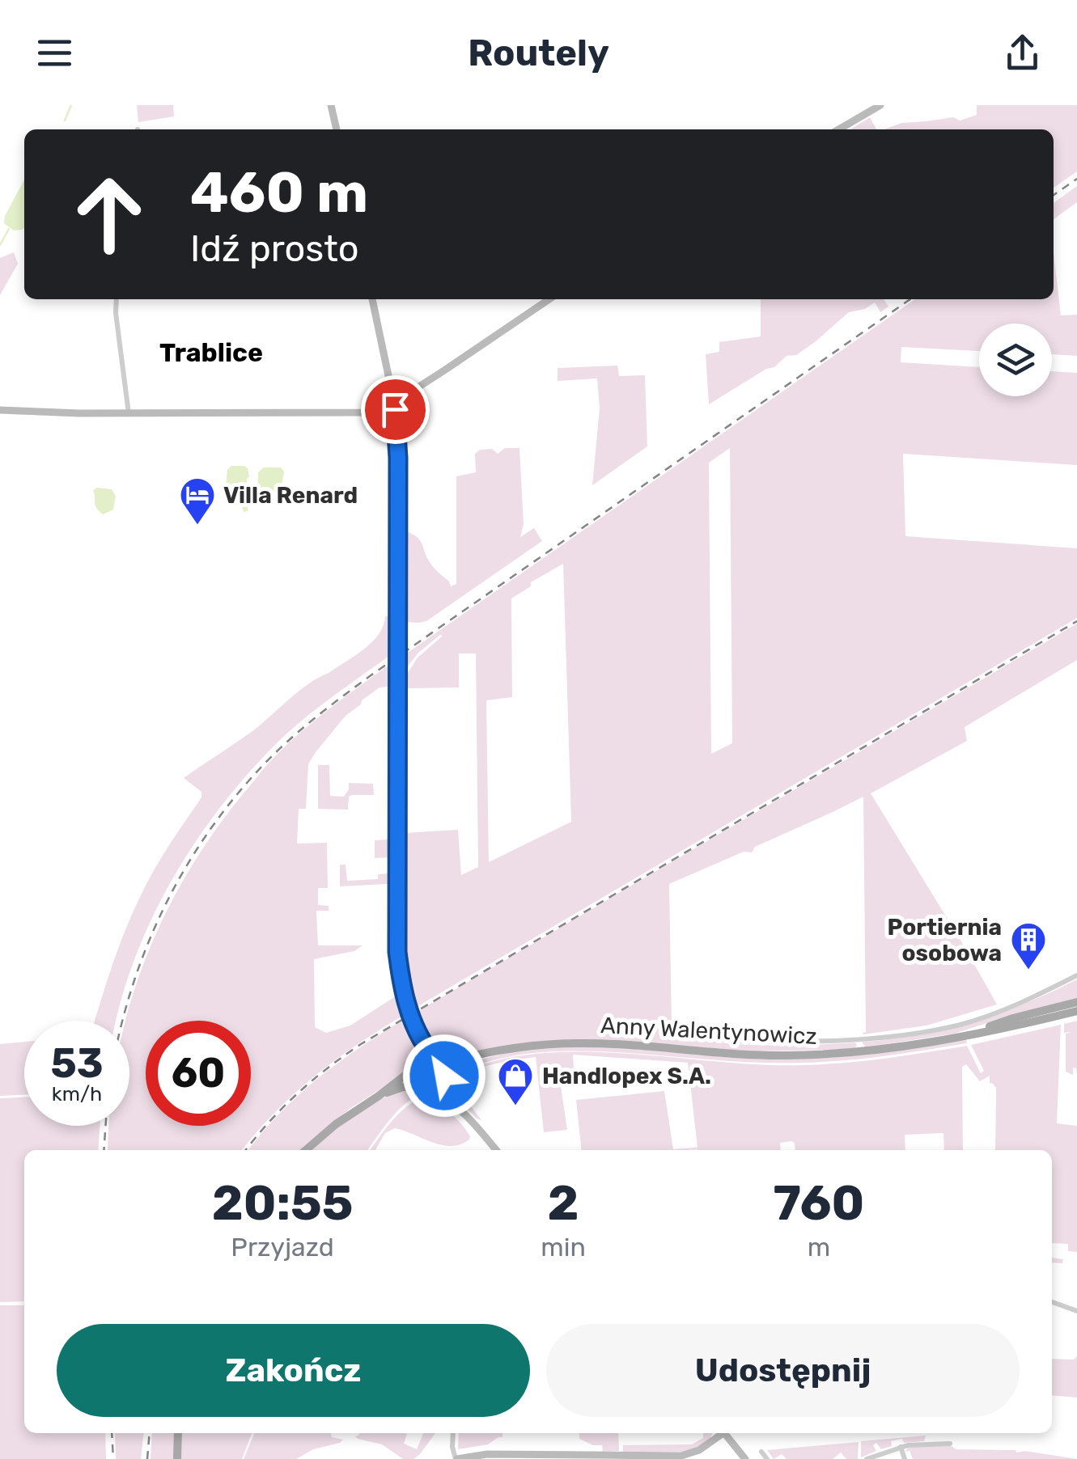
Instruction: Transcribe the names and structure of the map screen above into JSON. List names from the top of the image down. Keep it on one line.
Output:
{"streets":{"main road":["Anny Walentynowicz"]},"districts":["Trablice"],"places":{"hotel":["Villa Renard"],"building":["Portiernia osobowa"],"shop":["Handlopex S.A."]},"page":{"header":"Routely","turn":["460 m","Idź prosto"],"speed":"53 km/h","limit":"60","eta":["20:55","Przyjazd","2","min","760","m"],"buttons":["Zakończ","Udostępnij"]}}
